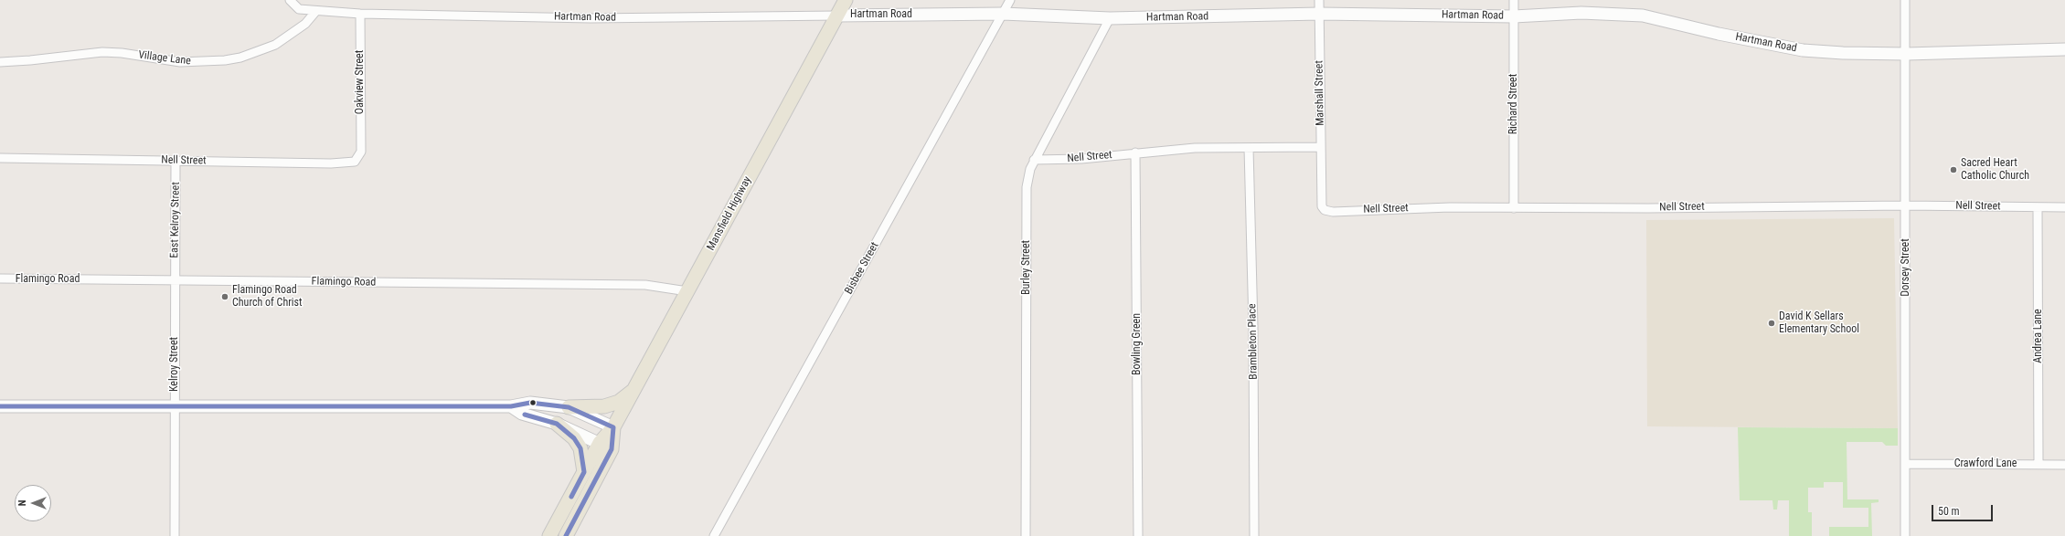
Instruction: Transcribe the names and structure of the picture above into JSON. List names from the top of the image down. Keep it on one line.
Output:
{"streets":{"main road":["Mansfield Highway"],"street":["Hartman Road","Village Lane","Oakview Street","Marshall Street","Richard Street","Nell Street","East Kelroy Street","Burley Street","Dorsey Street","Bisbee Street","Flamingo Road","Andrea Lane","Brambleton Place","Bowling Green","Kelroy Street","Crawford Lane"]},"crossings":[["Hartman Road","Village Lane"],["Hartman Road","Oakview Street"],["Hartman Road","Marshall Street"],["Hartman Road","Richard Street"],["Hartman Road","Mansfield Highway"],["Hartman Road","Burley Street"],["Hartman Road","Dorsey Street"],["Hartman Road","Bisbee Street"],["Oakview Street","Nell Street"],["Marshall Street","Nell Street"],["Richard Street","Nell Street"],["Nell Street","East Kelroy Street"],["Nell Street","Burley Street"],["Nell Street","Dorsey Street"],["Nell Street","Andrea Lane"],["Nell Street","Brambleton Place"],["Nell Street","Bowling Green"],["Mansfield Highway","Flamingo Road"],["East Kelroy Street","Flamingo Road"],["East Kelroy Street","Kelroy Street"],["Dorsey Street","Crawford Lane"],["Flamingo Road","Kelroy Street"],["Andrea Lane","Crawford Lane"]],"places":["Sacred Heart Catholic Church","Flamingo Road Church of Christ","David K Sellars Elementary School"],"scale_bar":"50 m","north":"left"}
